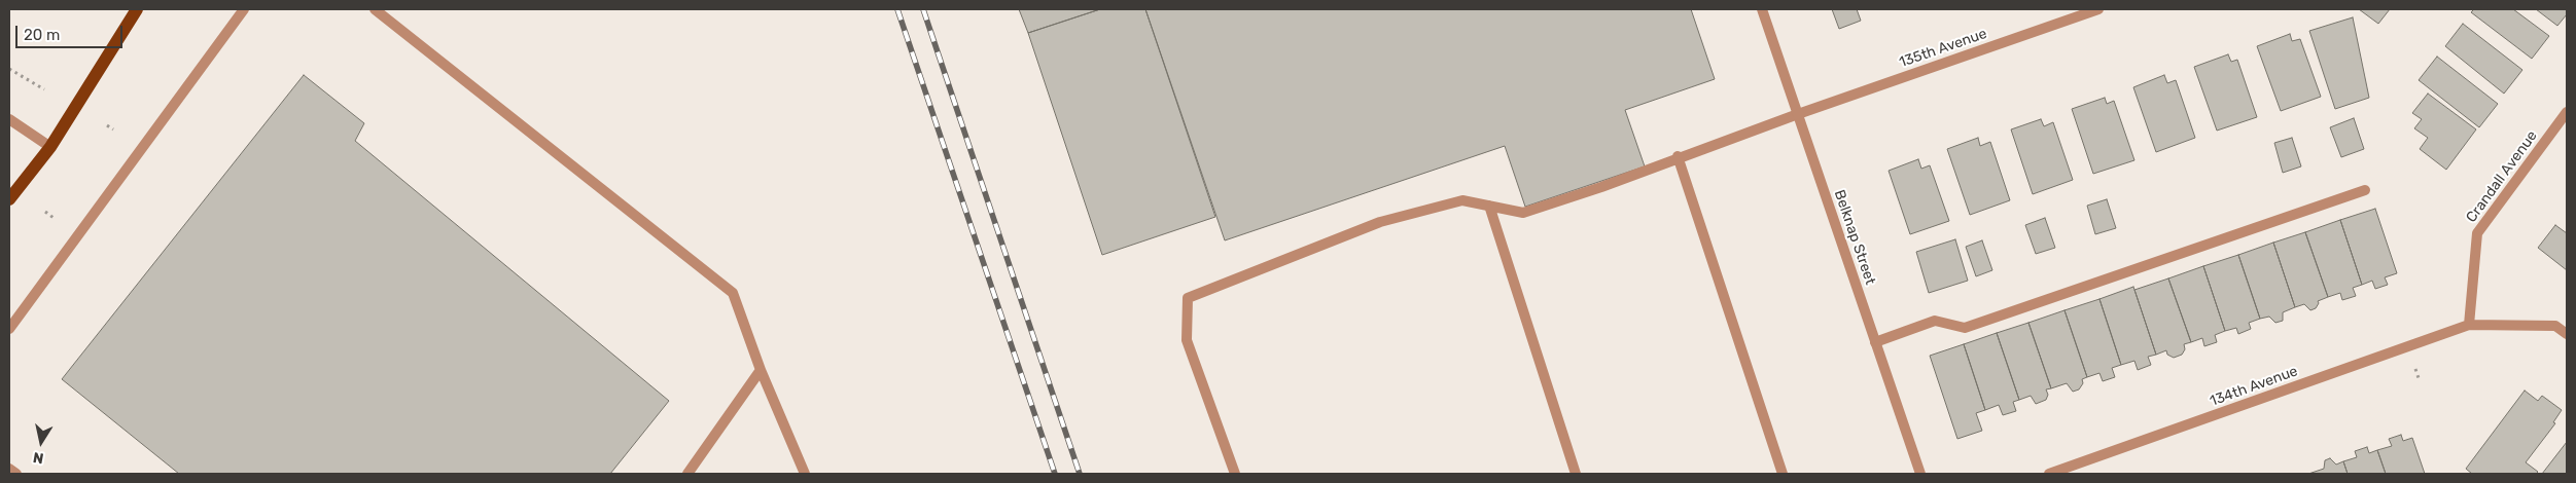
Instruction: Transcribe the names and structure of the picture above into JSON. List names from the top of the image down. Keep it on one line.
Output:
{"streets":{"street":["135th Avenue","Crandall Avenue","Belknap Street","134th Avenue"]},"crossings":[["135th Avenue","Belknap Street"],["Crandall Avenue","134th Avenue"]],"scale_bar":"20 m","north":"bottom"}
